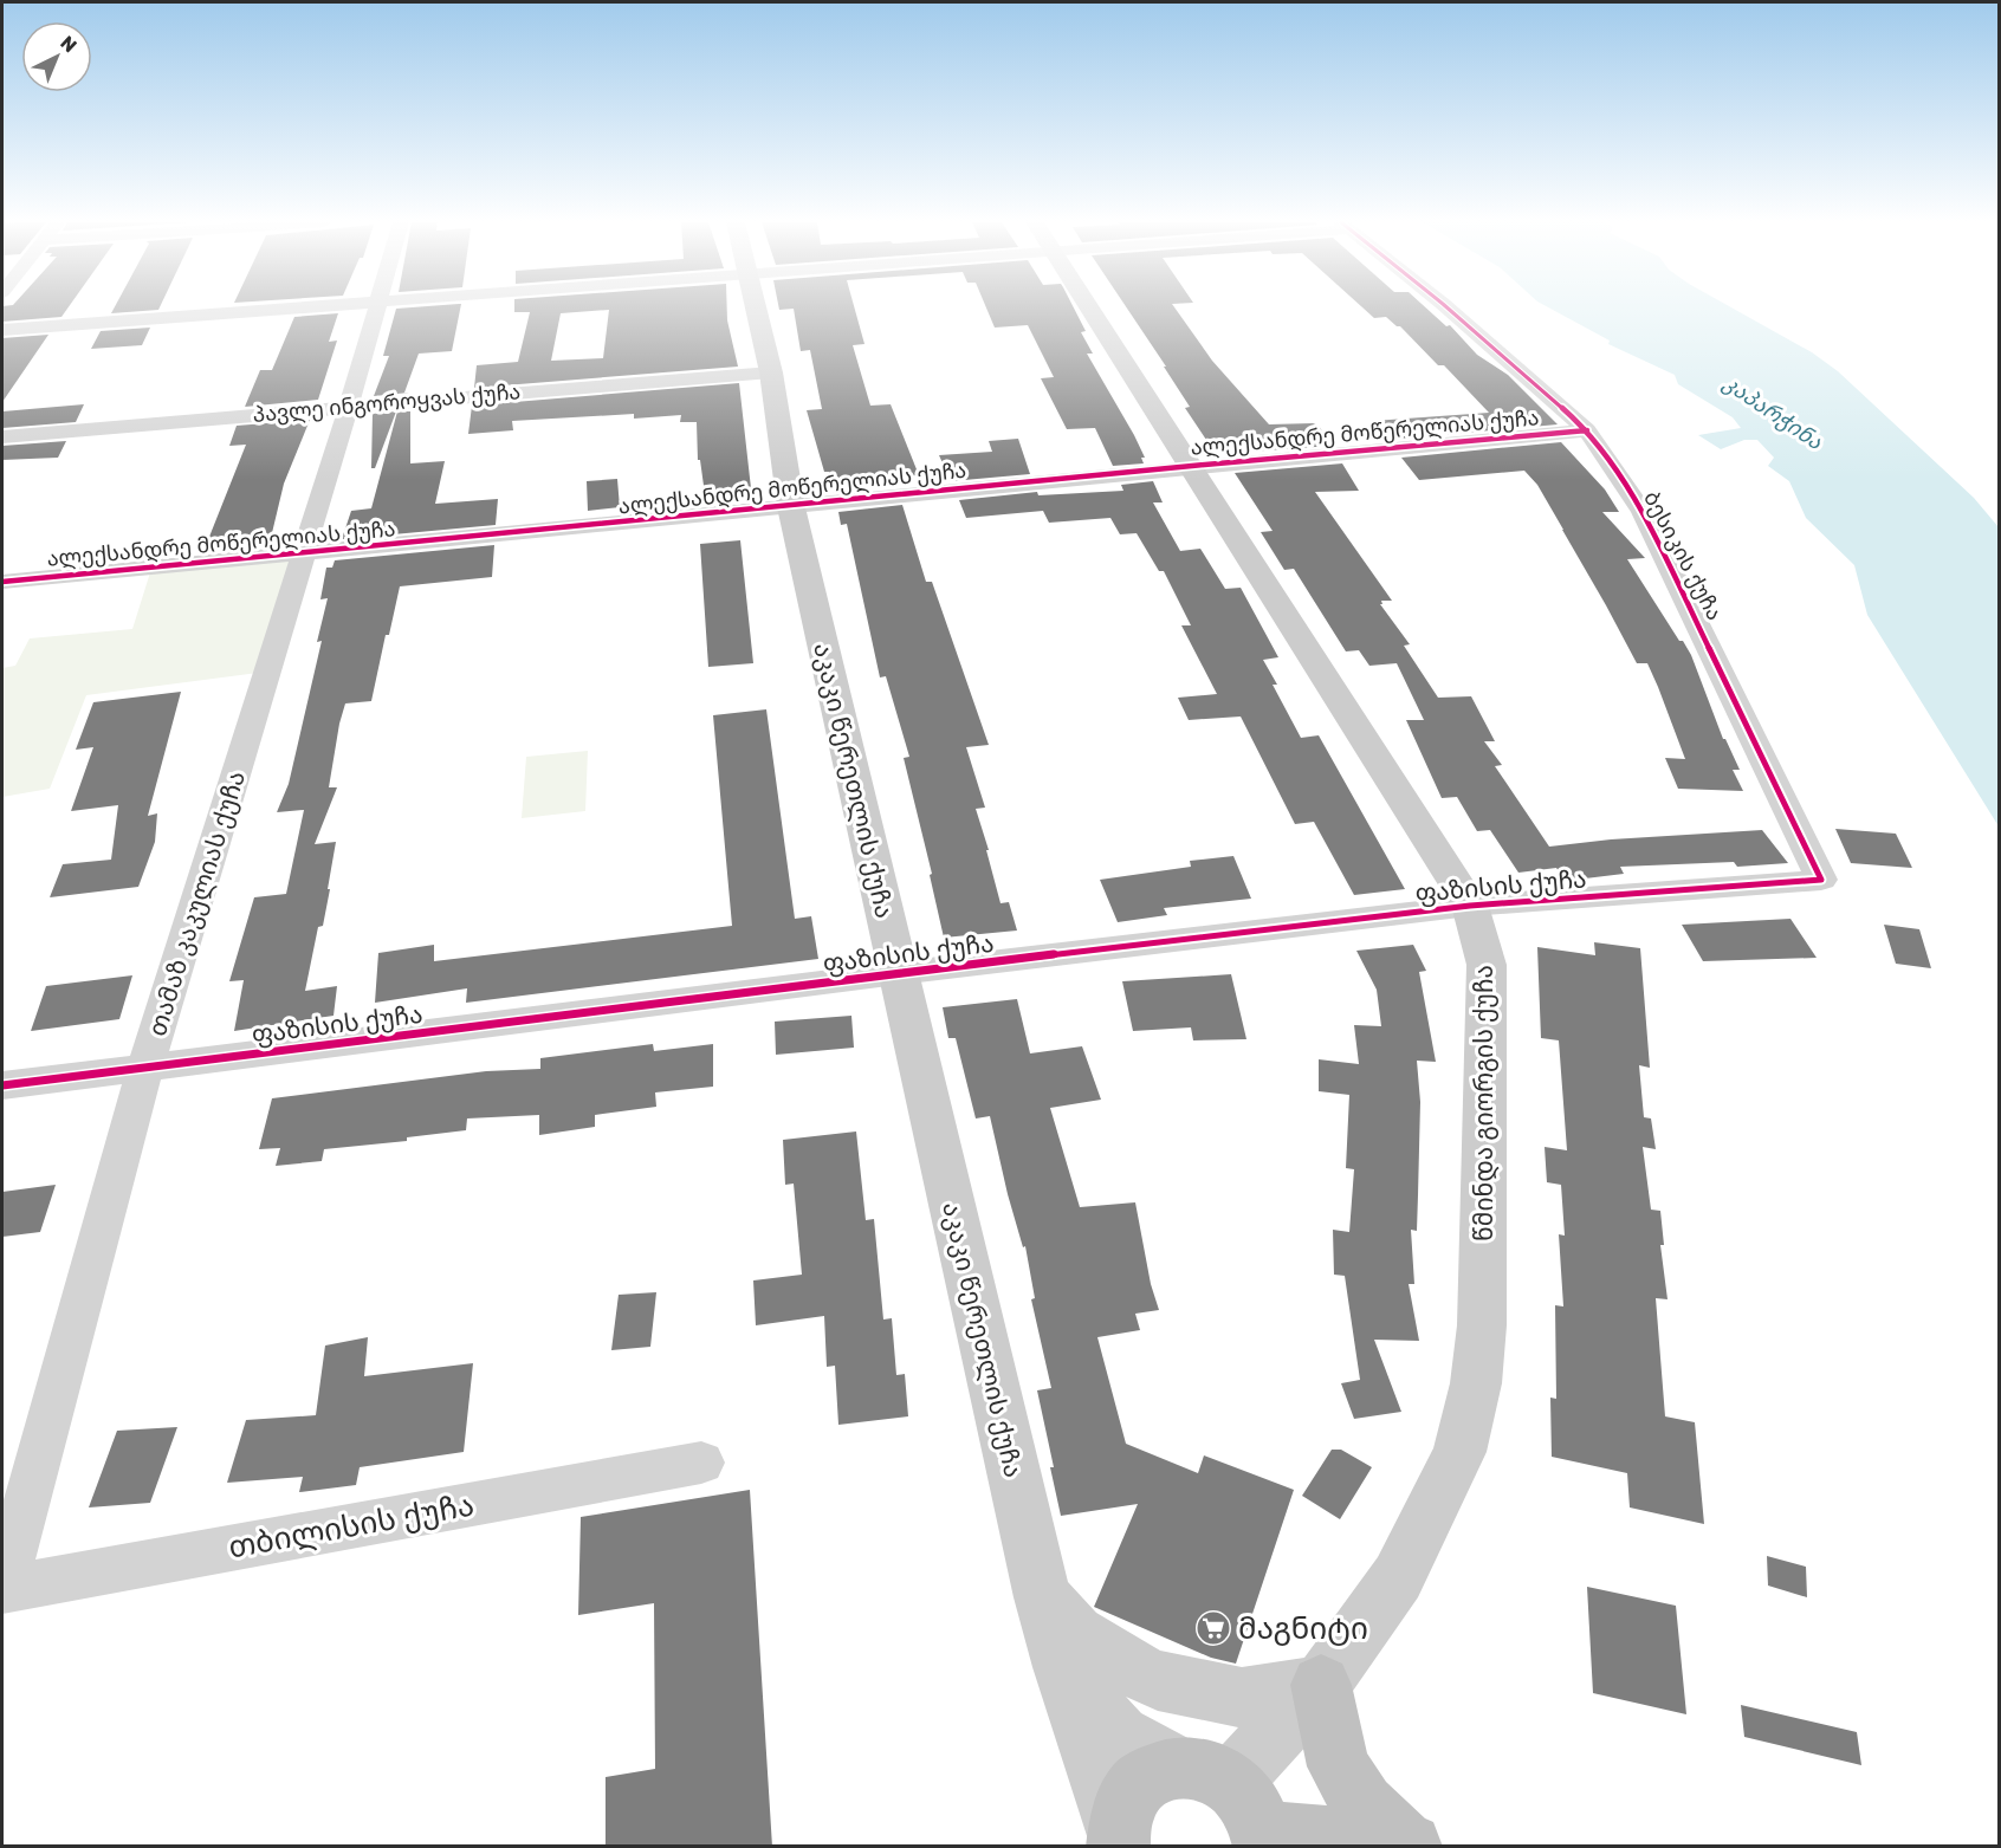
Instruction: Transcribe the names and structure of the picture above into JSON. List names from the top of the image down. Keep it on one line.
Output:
{"streets":{"main road":["აკაკი წერეთლის ქუჩა","წმინდა გიორგის ქუჩა"],"street":["პავლე ინგოროყვას ქუჩა","ალექსანდრე მოწერელიას ქუჩა","ბესიკის ქუჩა","ფაზისის ქუჩა","თამაზ კაკულიას ქუჩა","თბილისის ქუჩა"]},"crossings":[["პავლე ინგოროყვას ქუჩა","აკაკი წერეთლის ქუჩა"],["პავლე ინგოროყვას ქუჩა","თამაზ კაკულიას ქუჩა"],["ალექსანდრე მოწერელიას ქუჩა","ბესიკის ქუჩა"],["ალექსანდრე მოწერელიას ქუჩა","აკაკი წერეთლის ქუჩა"],["ალექსანდრე მოწერელიას ქუჩა","თამაზ კაკულიას ქუჩა"],["ალექსანდრე მოწერელიას ქუჩა","წმინდა გიორგის ქუჩა"],["ბესიკის ქუჩა","ფაზისის ქუჩა"],["აკაკი წერეთლის ქუჩა","ფაზისის ქუჩა"],["აკაკი წერეთლის ქუჩა","წმინდა გიორგის ქუჩა"],["ფაზისის ქუჩა","თამაზ კაკულიას ქუჩა"],["ფაზისის ქუჩა","წმინდა გიორგის ქუჩა"],["თამაზ კაკულიას ქუჩა","თბილისის ქუჩა"]],"water":["კაპარჭინა"],"places":{"supermarket":["მაგნიტი"]},"north":"top right"}
